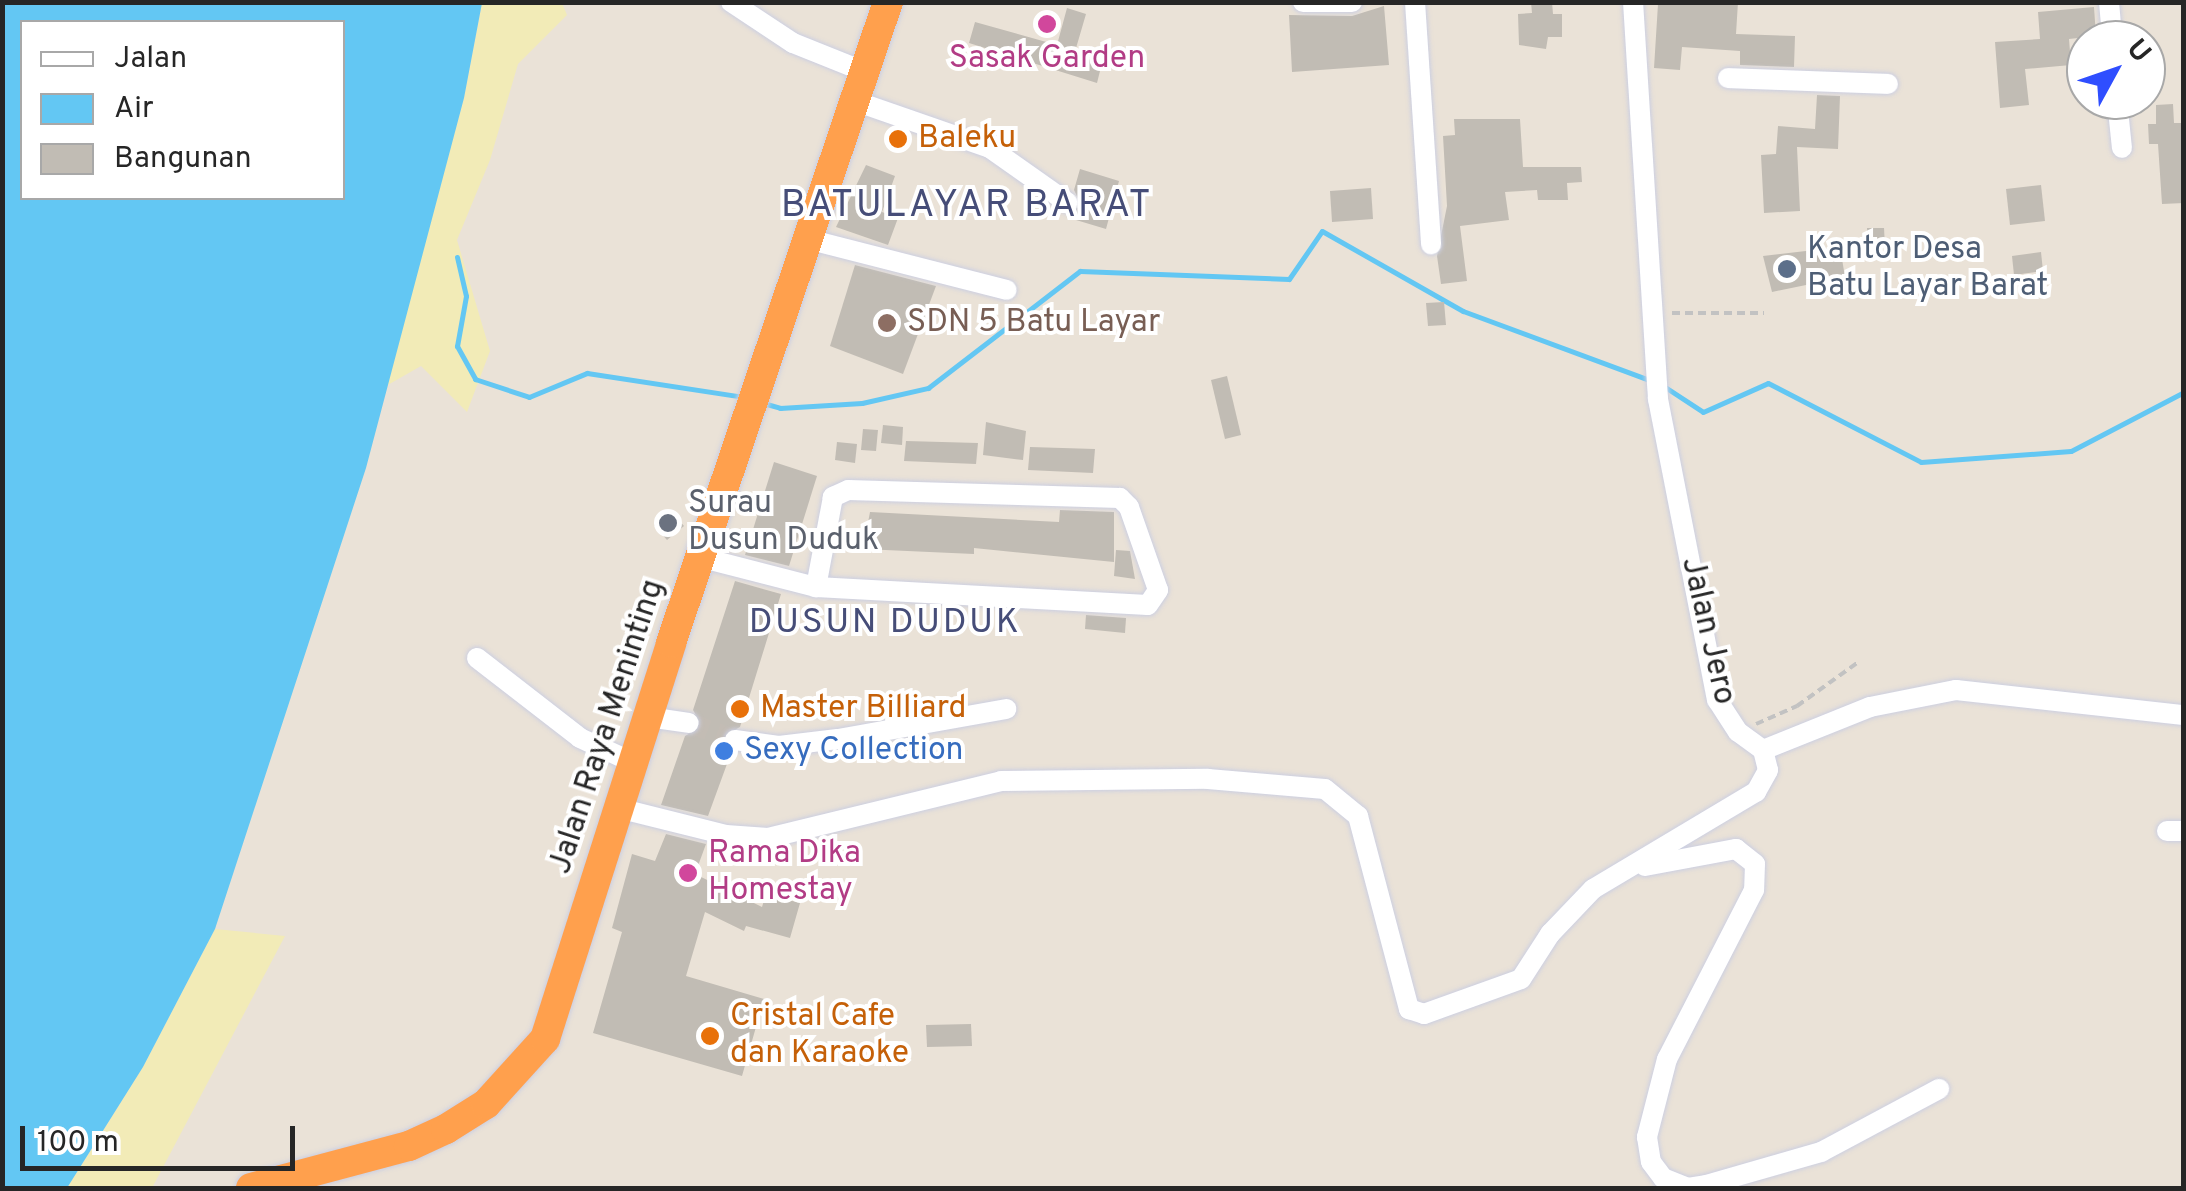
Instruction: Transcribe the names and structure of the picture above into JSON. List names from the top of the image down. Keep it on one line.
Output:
{"streets":{"highway":["Jalan Raya Meninting"],"street":["Jalan Jero"]},"districts":["BATULAYAR BARAT","DUSUN DUDUK"],"places":["Sasak Garden","Baleku","Kantor Desa Batu Layar Barat","SDN 5 Batu Layar","Surau Dusun Duduk","Master Billiard","Sexy Collection","Rama Dika Homestay","Cristal Cafe dan Karaoke"],"legend":["Jalan","Air","Bangunan"],"scale_bar":"100 m","north":"top right"}
